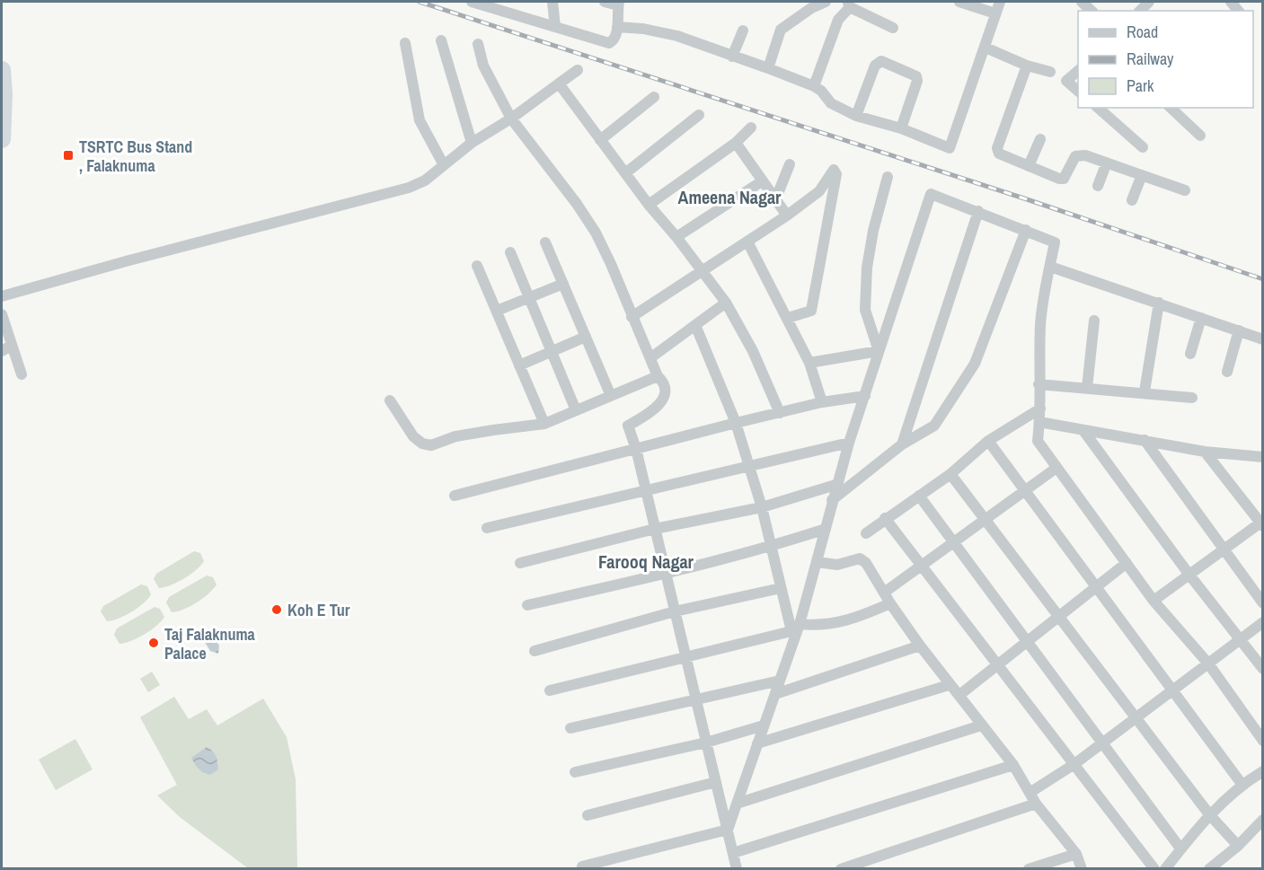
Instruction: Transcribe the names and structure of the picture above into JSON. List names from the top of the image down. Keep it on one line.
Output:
{"districts":["Ameena Nagar","Farooq Nagar"],"places":{"transit":["TSRTC Bus Stand , Falaknuma"],"other":["Koh E Tur","Taj Falaknuma Palace"]},"legend":["Road","Railway","Park"]}
